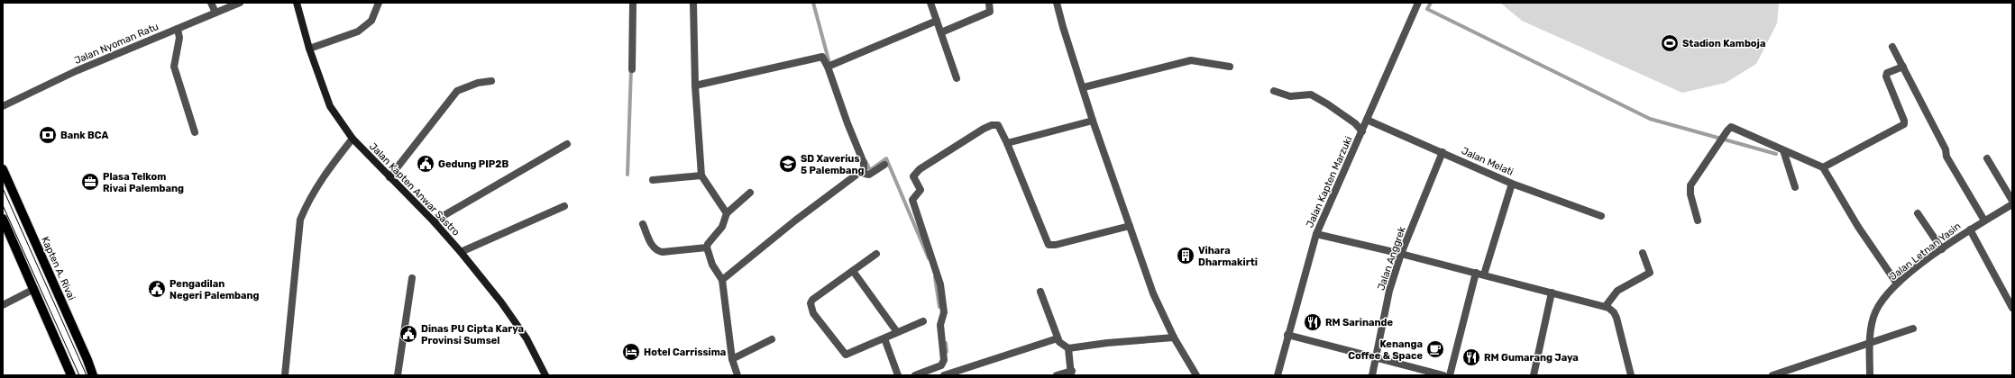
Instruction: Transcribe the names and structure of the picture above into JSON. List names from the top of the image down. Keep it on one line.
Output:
{"streets":{"main road":["Kapten A. Rivai"],"street":["Jalan Nyoman Ratu","Jalan Melati","Jalan Kapten Marzuki","Jalan Kapten Anwar Sastro","Jalan Letnan Yasin","Jalan Anggrek"]},"crossings":[["Jalan Melati","Jalan Kapten Marzuki"],["Jalan Melati","Jalan Anggrek"]],"places":{"sports":["Stadion Kamboja"],"bank":["Bank BCA"],"public building":["Gedung PIP2B","Pengadilan Negeri Palembang","Dinas PU Cipta Karya Provinsi Sumsel"],"school or university":["SD Xaverius 5 Palembang"],"office":["Plasa Telkom Rivai Palembang"],"building":["Vihara Dharmakirti"],"restaurant":["RM Sarinande","RM Gumarang Jaya"],"cafe":["Kenanga Coffee & Space"],"hotel":["Hotel Carrissima"]}}
